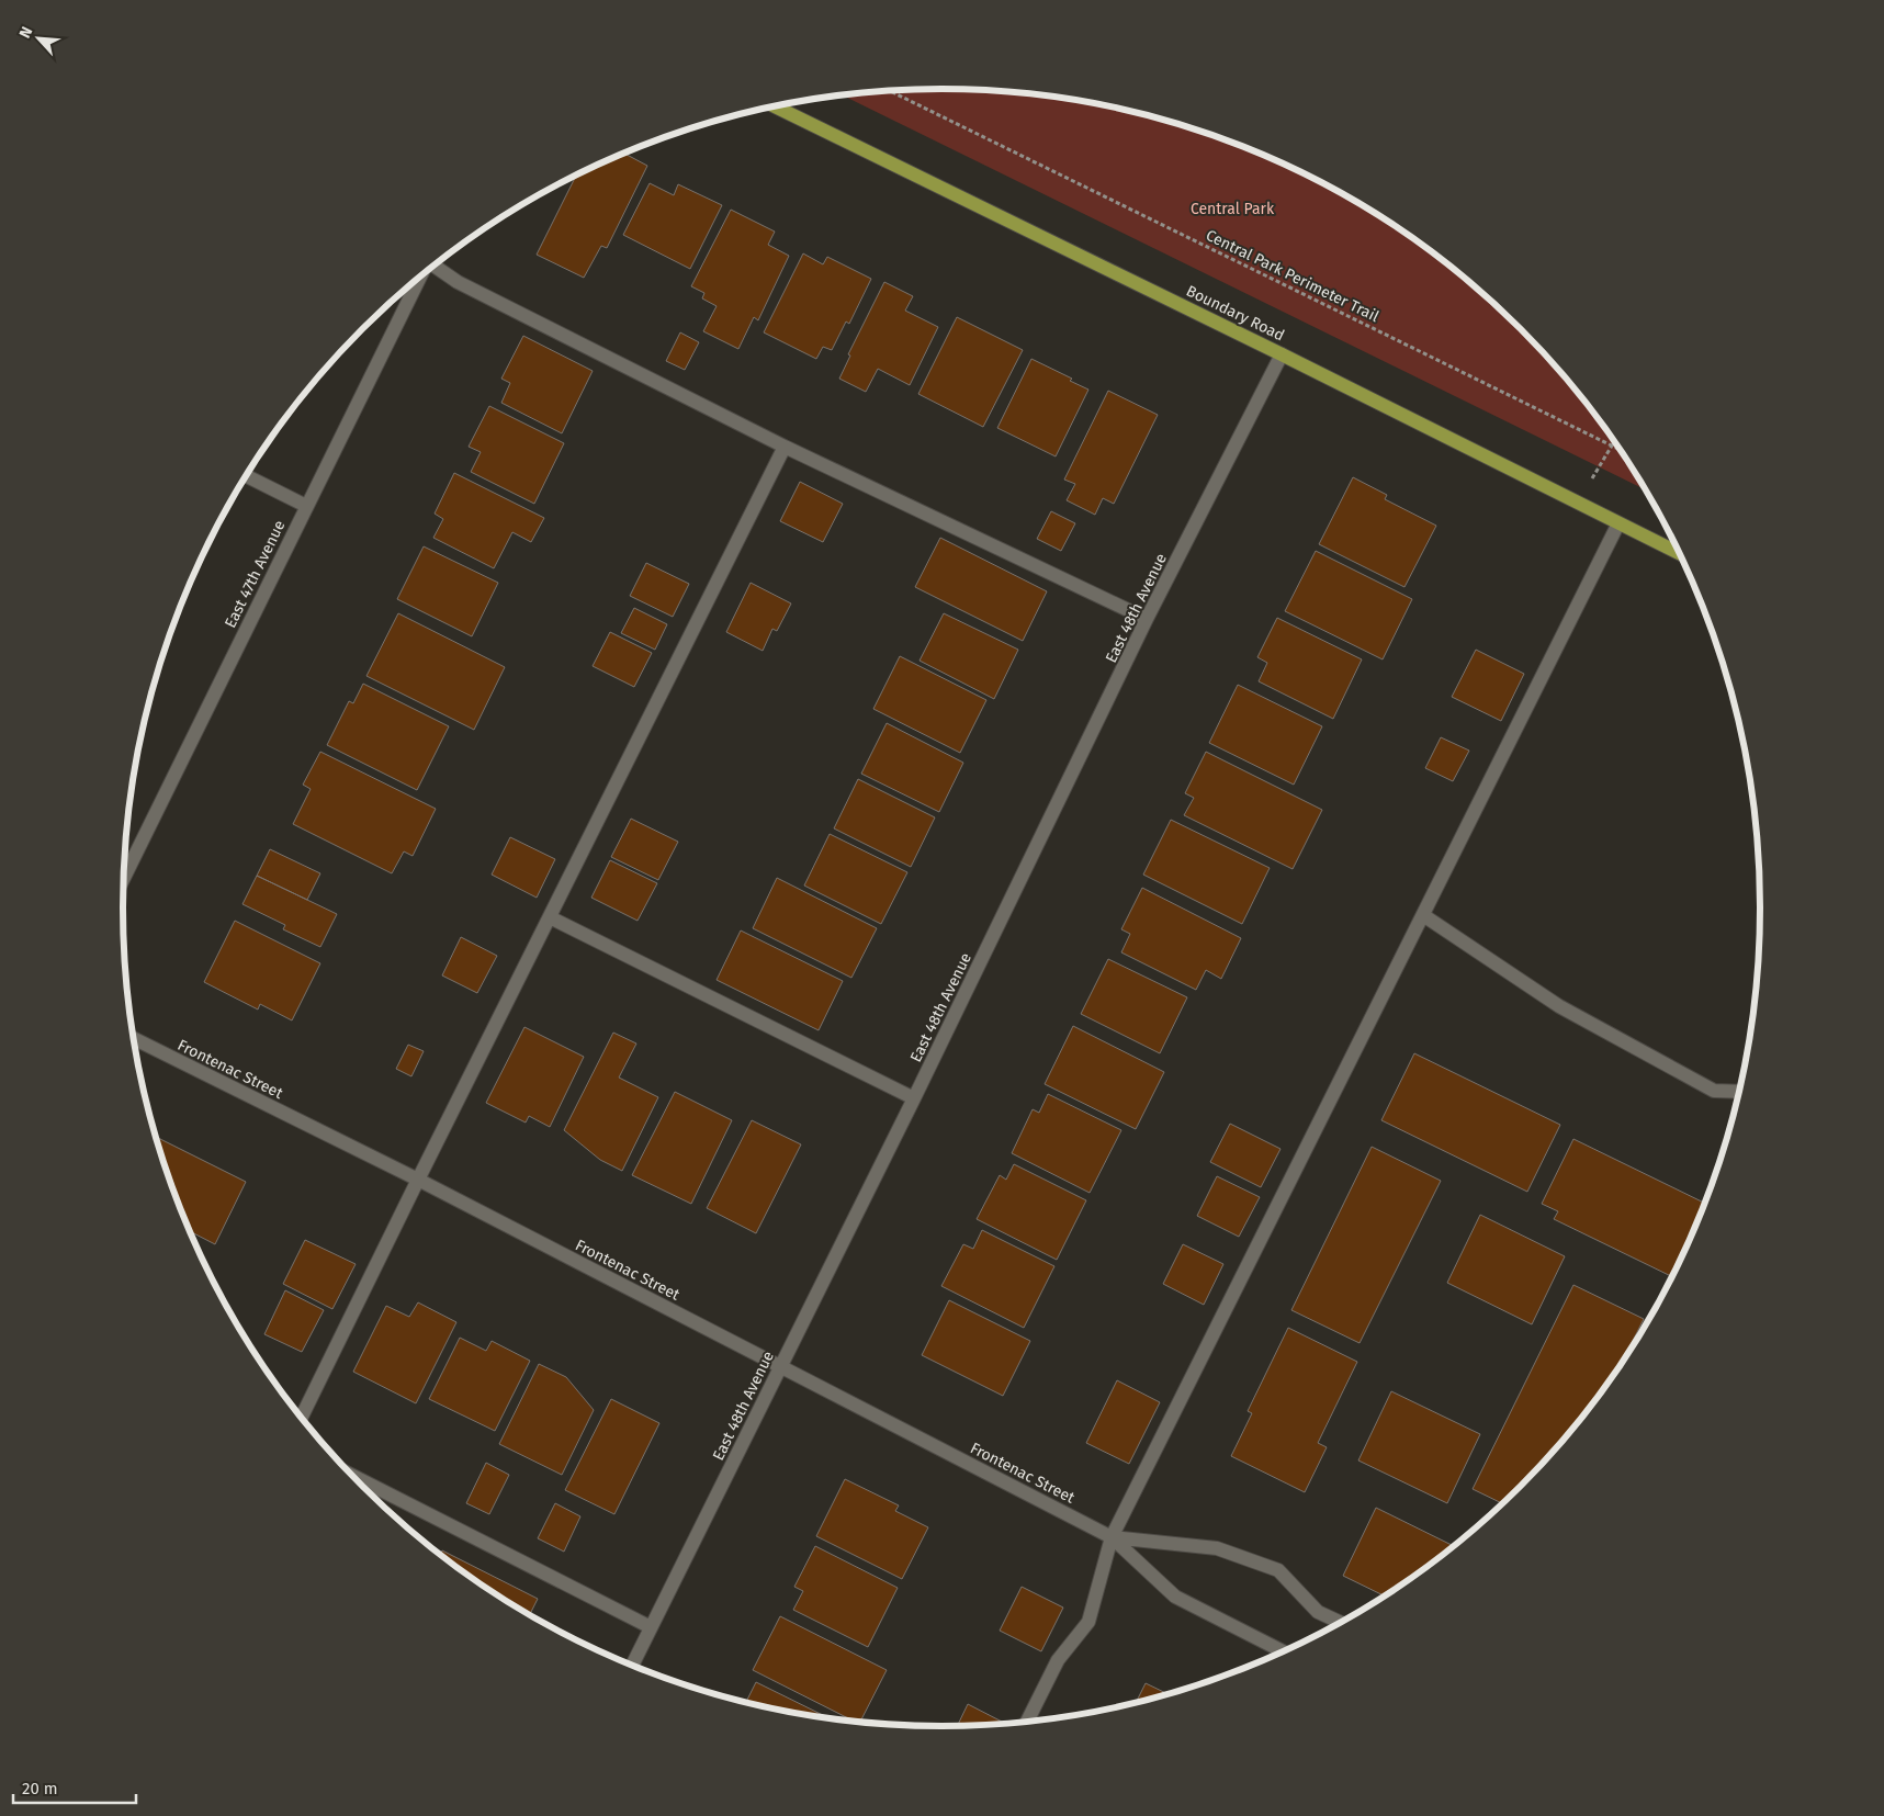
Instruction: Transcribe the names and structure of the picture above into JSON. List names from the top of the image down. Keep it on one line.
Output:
{"streets":{"main road":["Boundary Road"],"street":["East 47th Avenue","East 48th Avenue","Frontenac Street"],"path":["Central Park Perimeter Trail"]},"crossings":[["Boundary Road","East 48th Avenue"],["East 48th Avenue","Frontenac Street"]],"parks":["Central Park"],"scale_bar":"20 m","north":"top left"}
